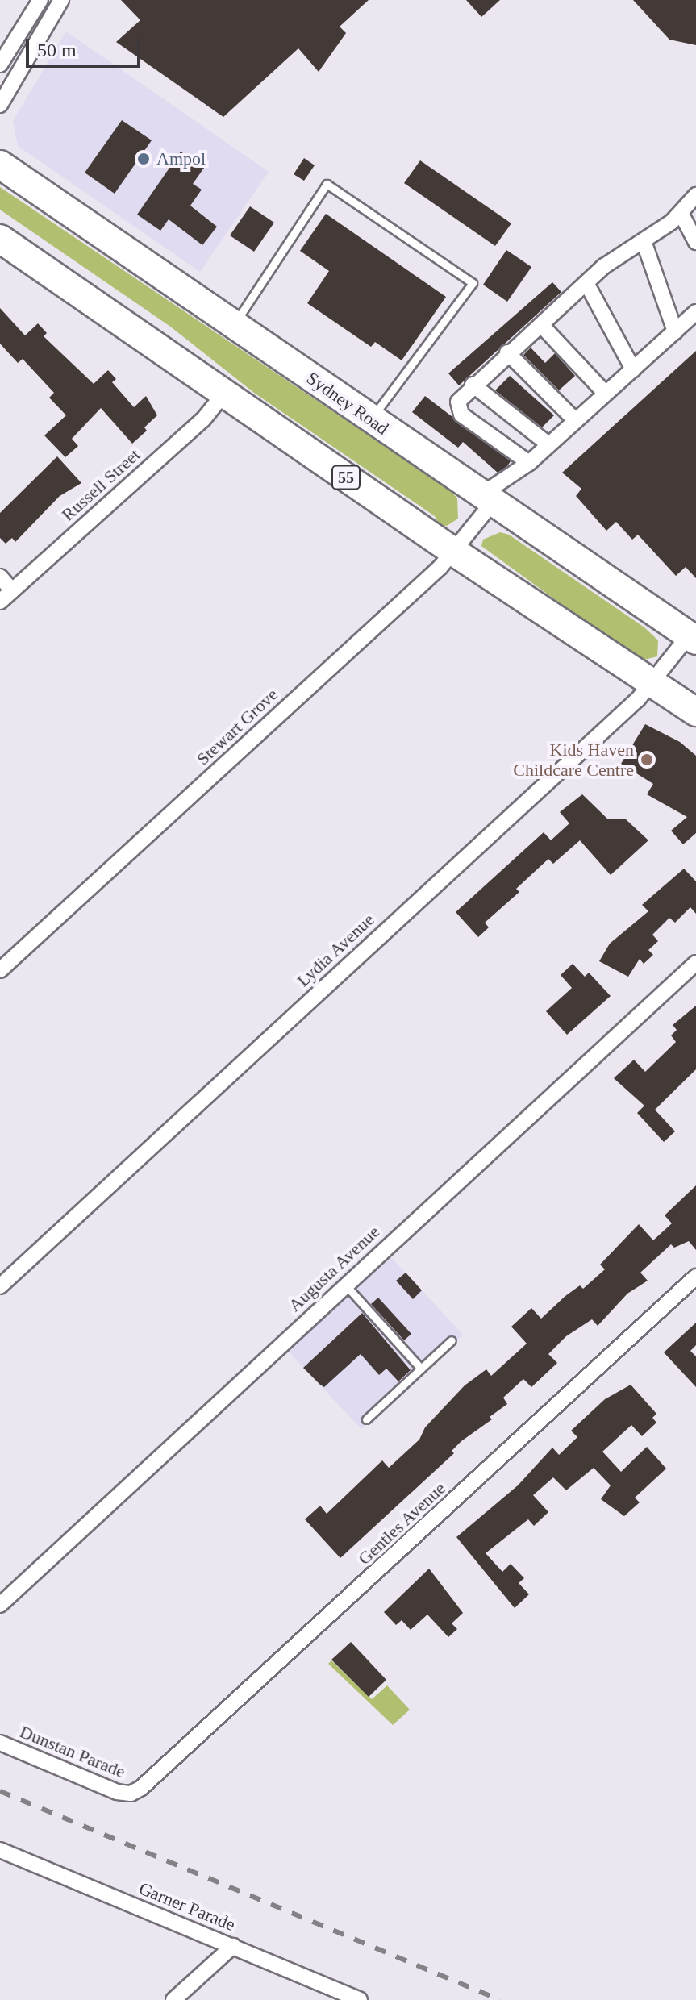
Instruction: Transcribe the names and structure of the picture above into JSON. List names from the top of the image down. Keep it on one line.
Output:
{"streets":{"highway":["Sydney Road","55"],"street":["Russell Street","Stewart Grove","Lydia Avenue","Augusta Avenue","Gentles Avenue","Dunstan Parade","Garner Parade"]},"crossings":[["Sydney Road","Stewart Grove"],["Sydney Road","Lydia Avenue"],["55","Russell Street"],["55","Stewart Grove"],["55","Lydia Avenue"],["Gentles Avenue","Dunstan Parade"]],"places":["Ampol","Kids Haven Childcare Centre"],"scale_bar":"50 m"}
